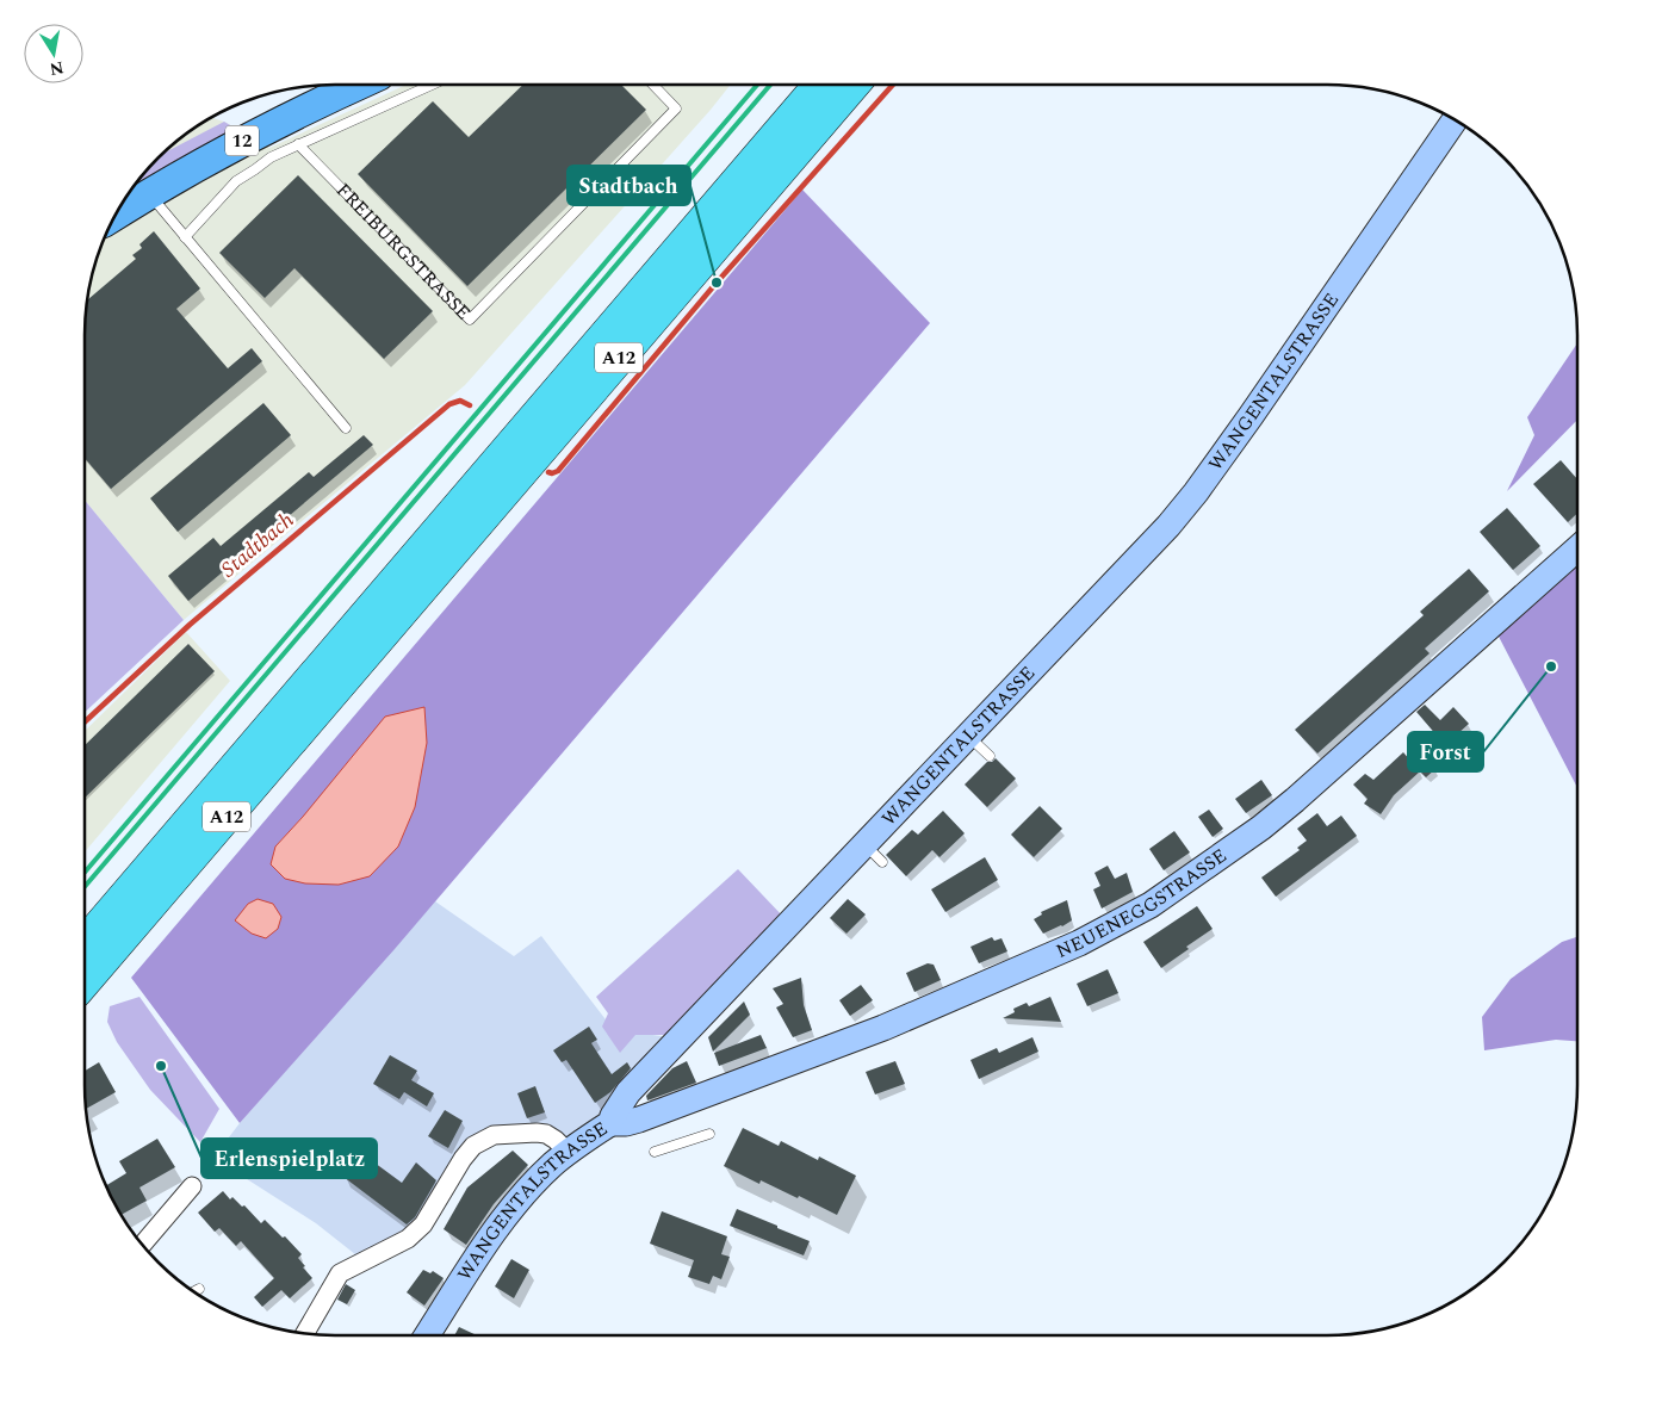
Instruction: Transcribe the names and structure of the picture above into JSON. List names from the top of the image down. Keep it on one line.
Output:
{"streets":{"highway":["A12"],"main road":["12"],"street":["WANGENTALSTRASSE","NEUENEGGSTRASSE"],"lane":["FREIBURGSTRASSE"]},"crossings":[["WANGENTALSTRASSE","NEUENEGGSTRASSE"]],"water":["Stadtbach"],"places":["Stadtbach","Forst","Erlenspielplatz"],"north":"bottom"}
